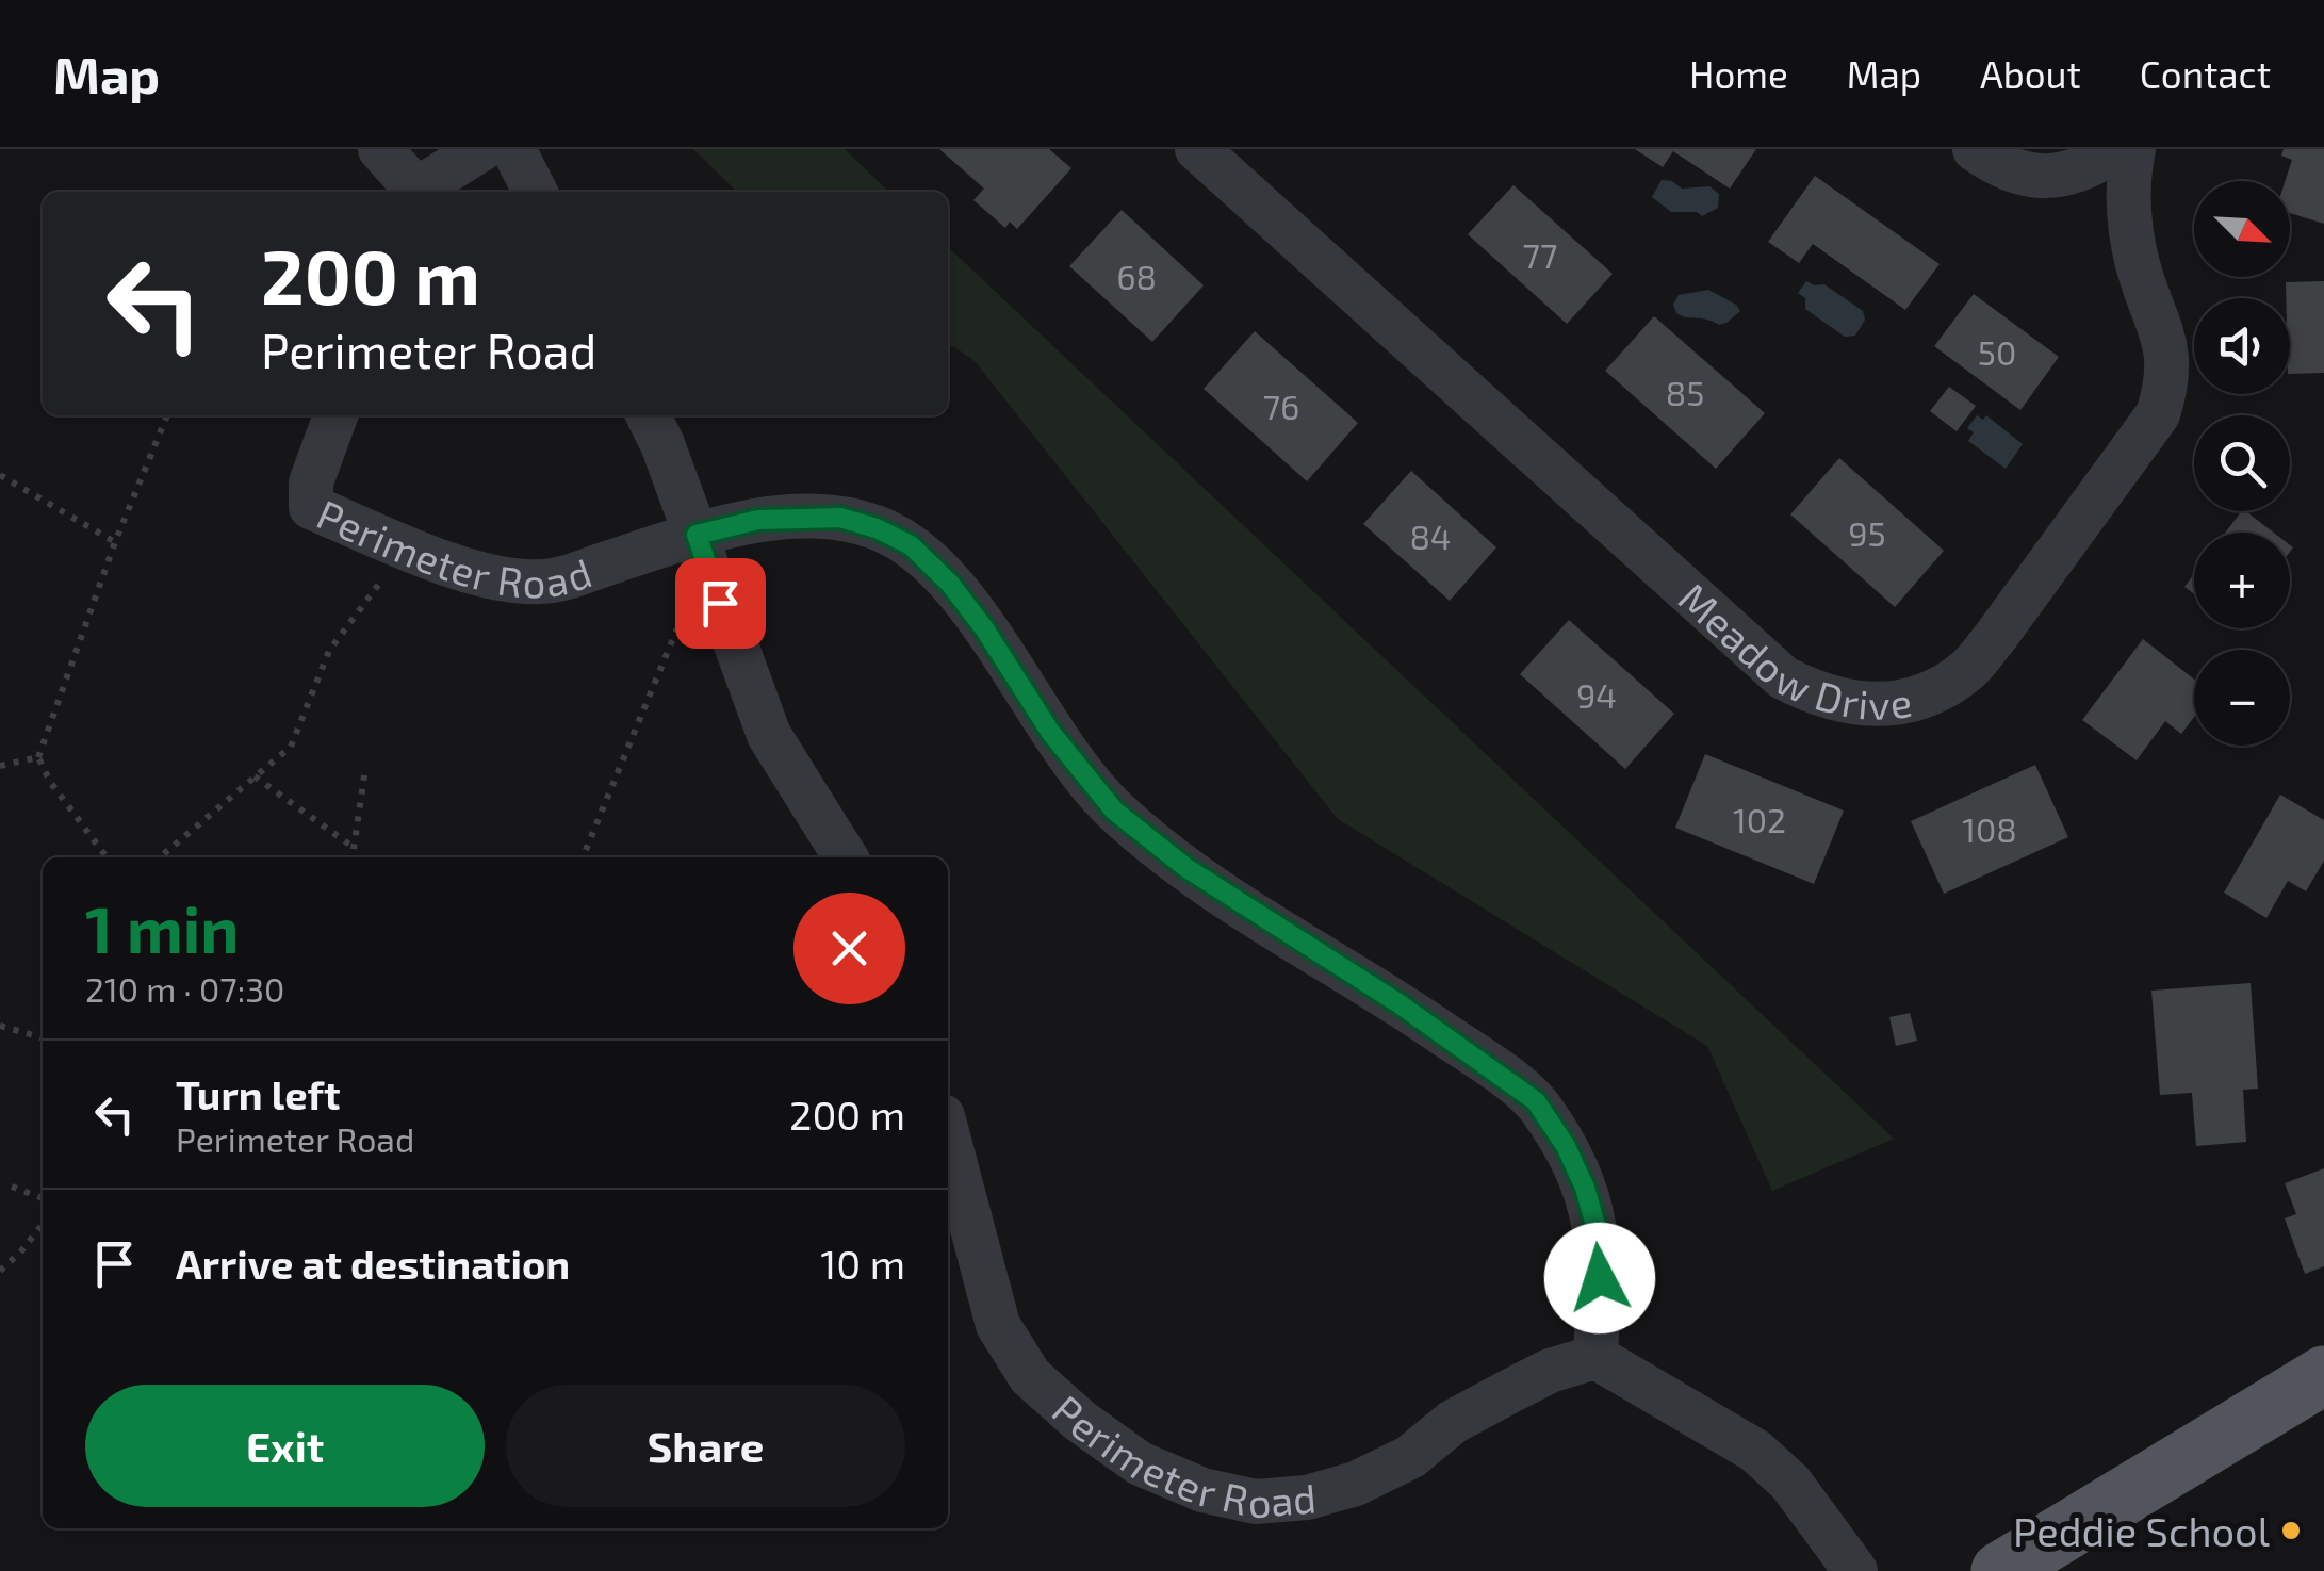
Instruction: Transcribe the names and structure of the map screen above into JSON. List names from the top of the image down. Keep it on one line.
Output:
{"streets":{"street":["Perimeter Road","Meadow Drive"]},"places":["Peddie School"],"house_numbers":["77","68","50","85","76","95","84","94","102","108"],"north":"bottom right","page":{"header":"Map","nav":["Home","Map","About","Contact"],"map_buttons":["+","−"],"turn":["200 m","Perimeter Road"],"heading":["1 min","210 m · 07:30"],"list":[{"name":"Turn left","note":"Perimeter Road","value":"200 m"},{"name":"Arrive at destination","value":"10 m"}],"buttons":["Exit","Share"]}}
